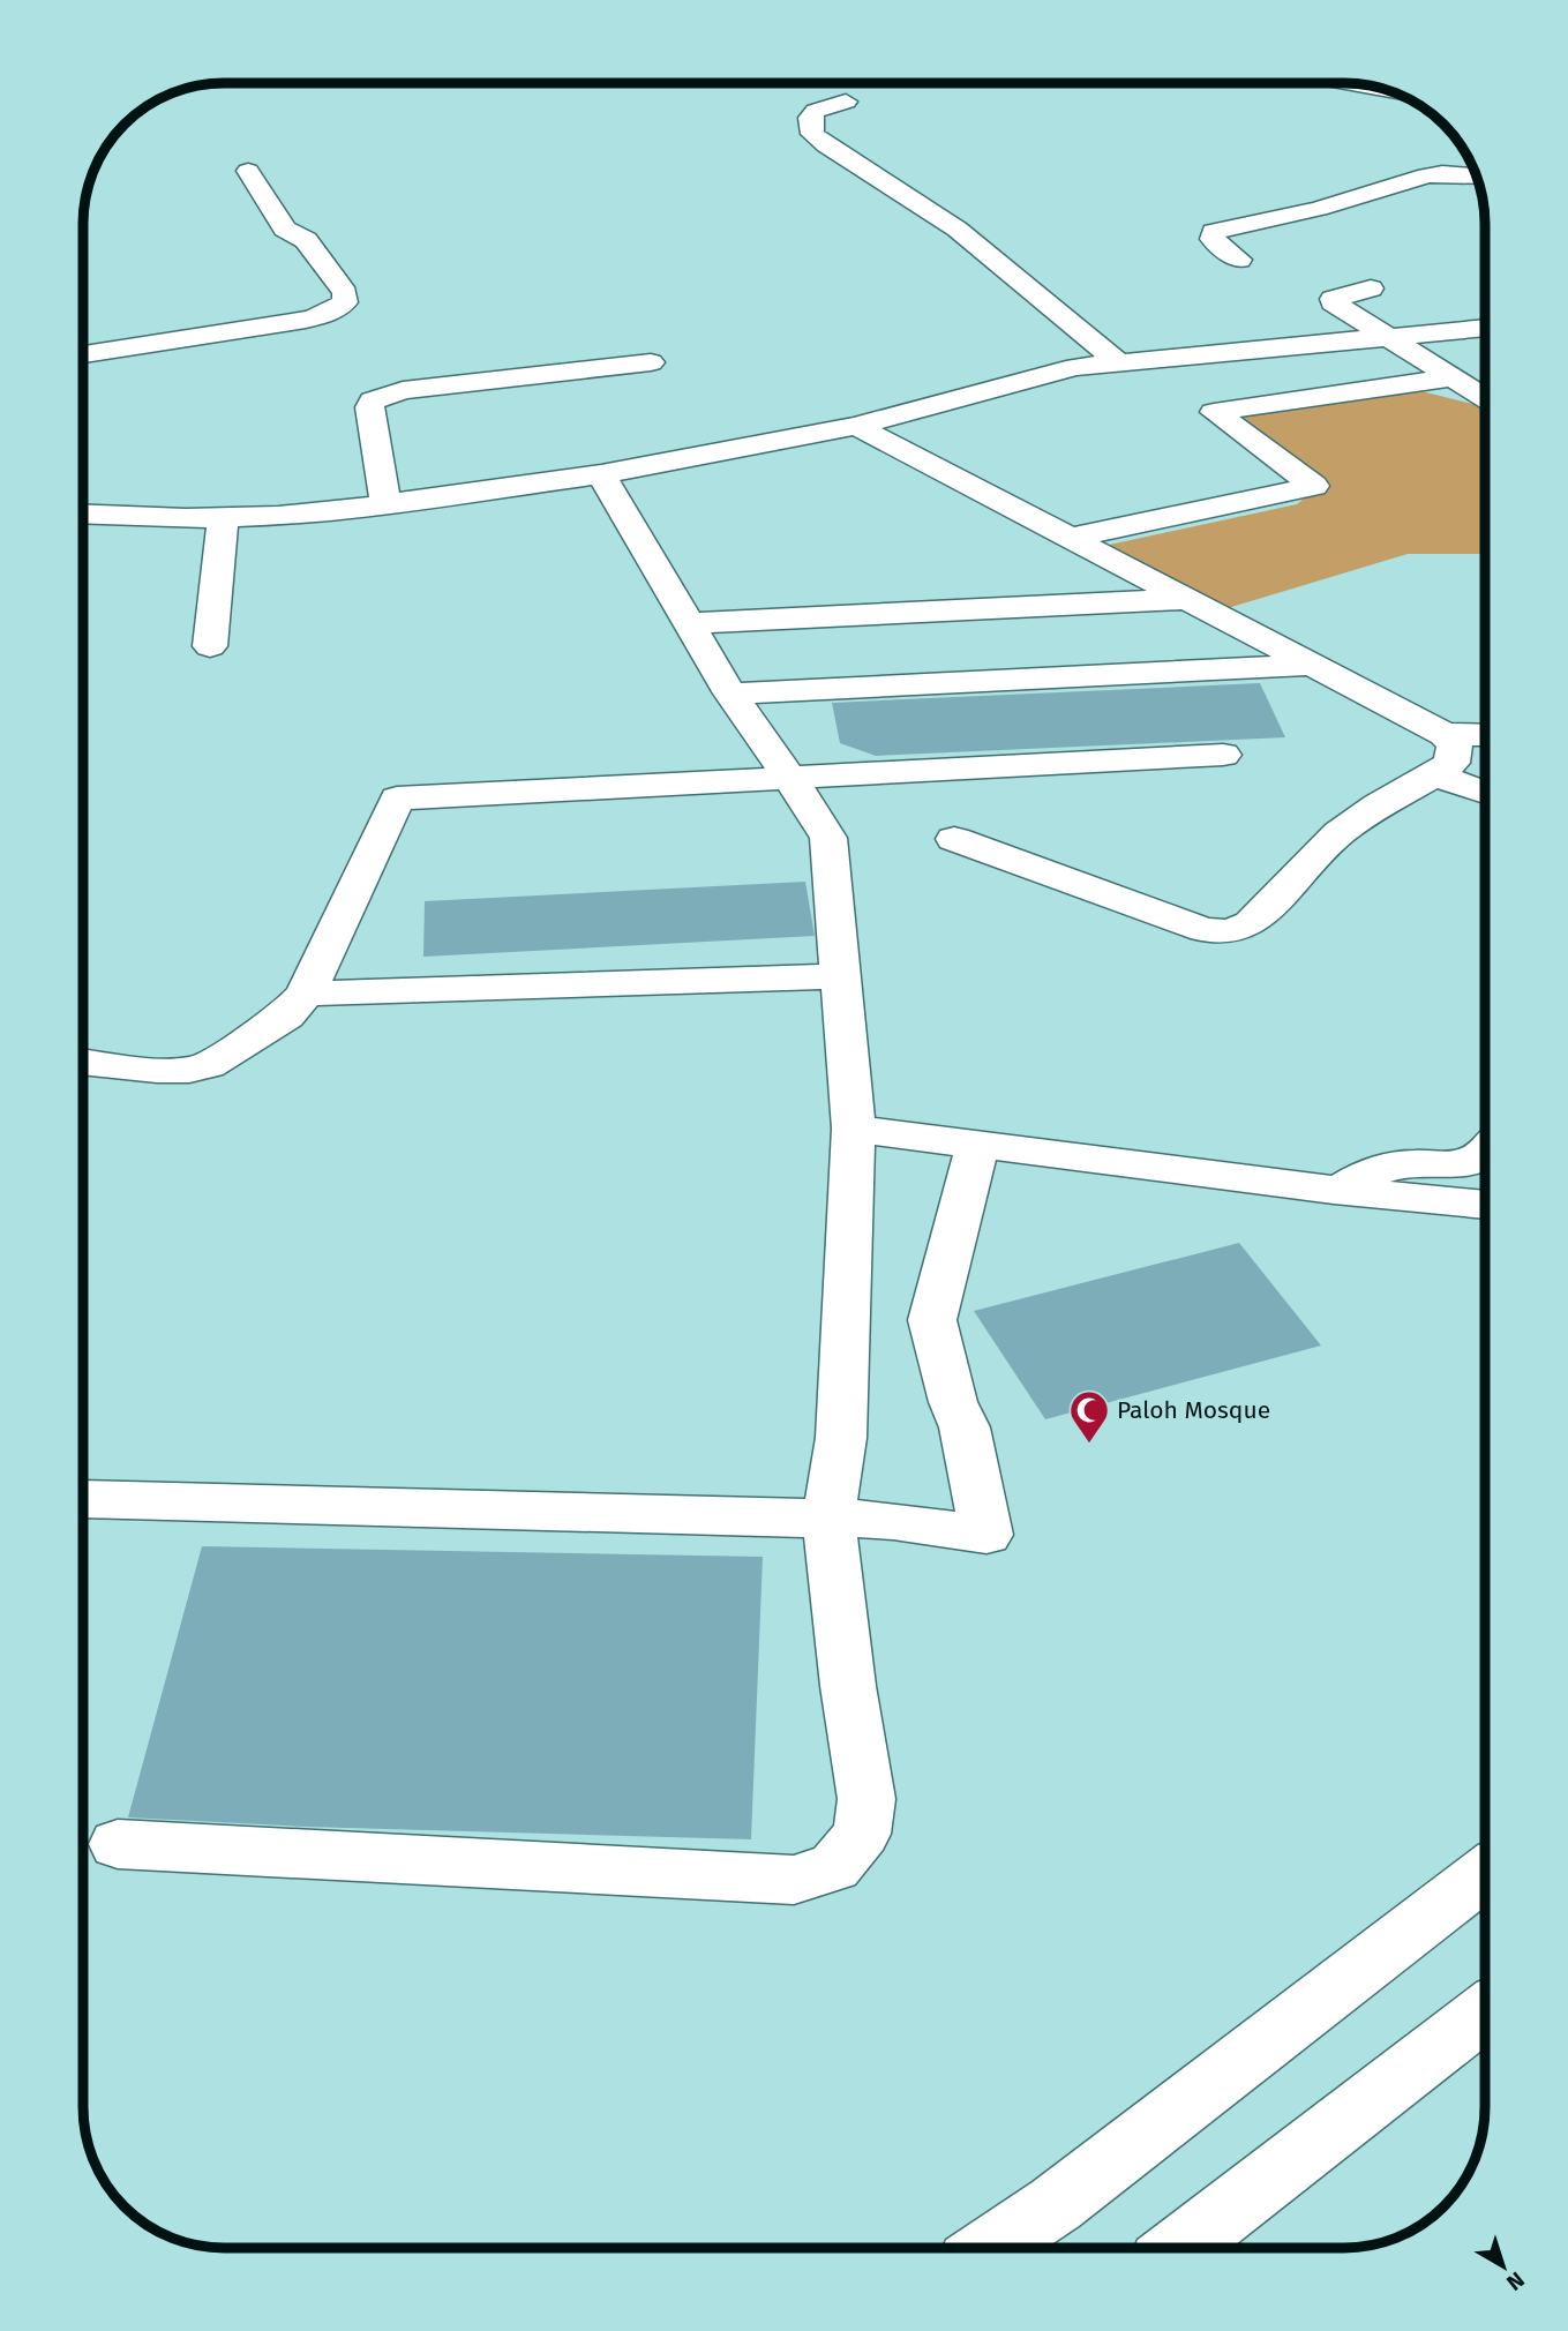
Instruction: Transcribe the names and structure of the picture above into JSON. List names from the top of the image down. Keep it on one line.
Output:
{"places":{"mosque":["Paloh Mosque"]},"north":"bottom right"}
